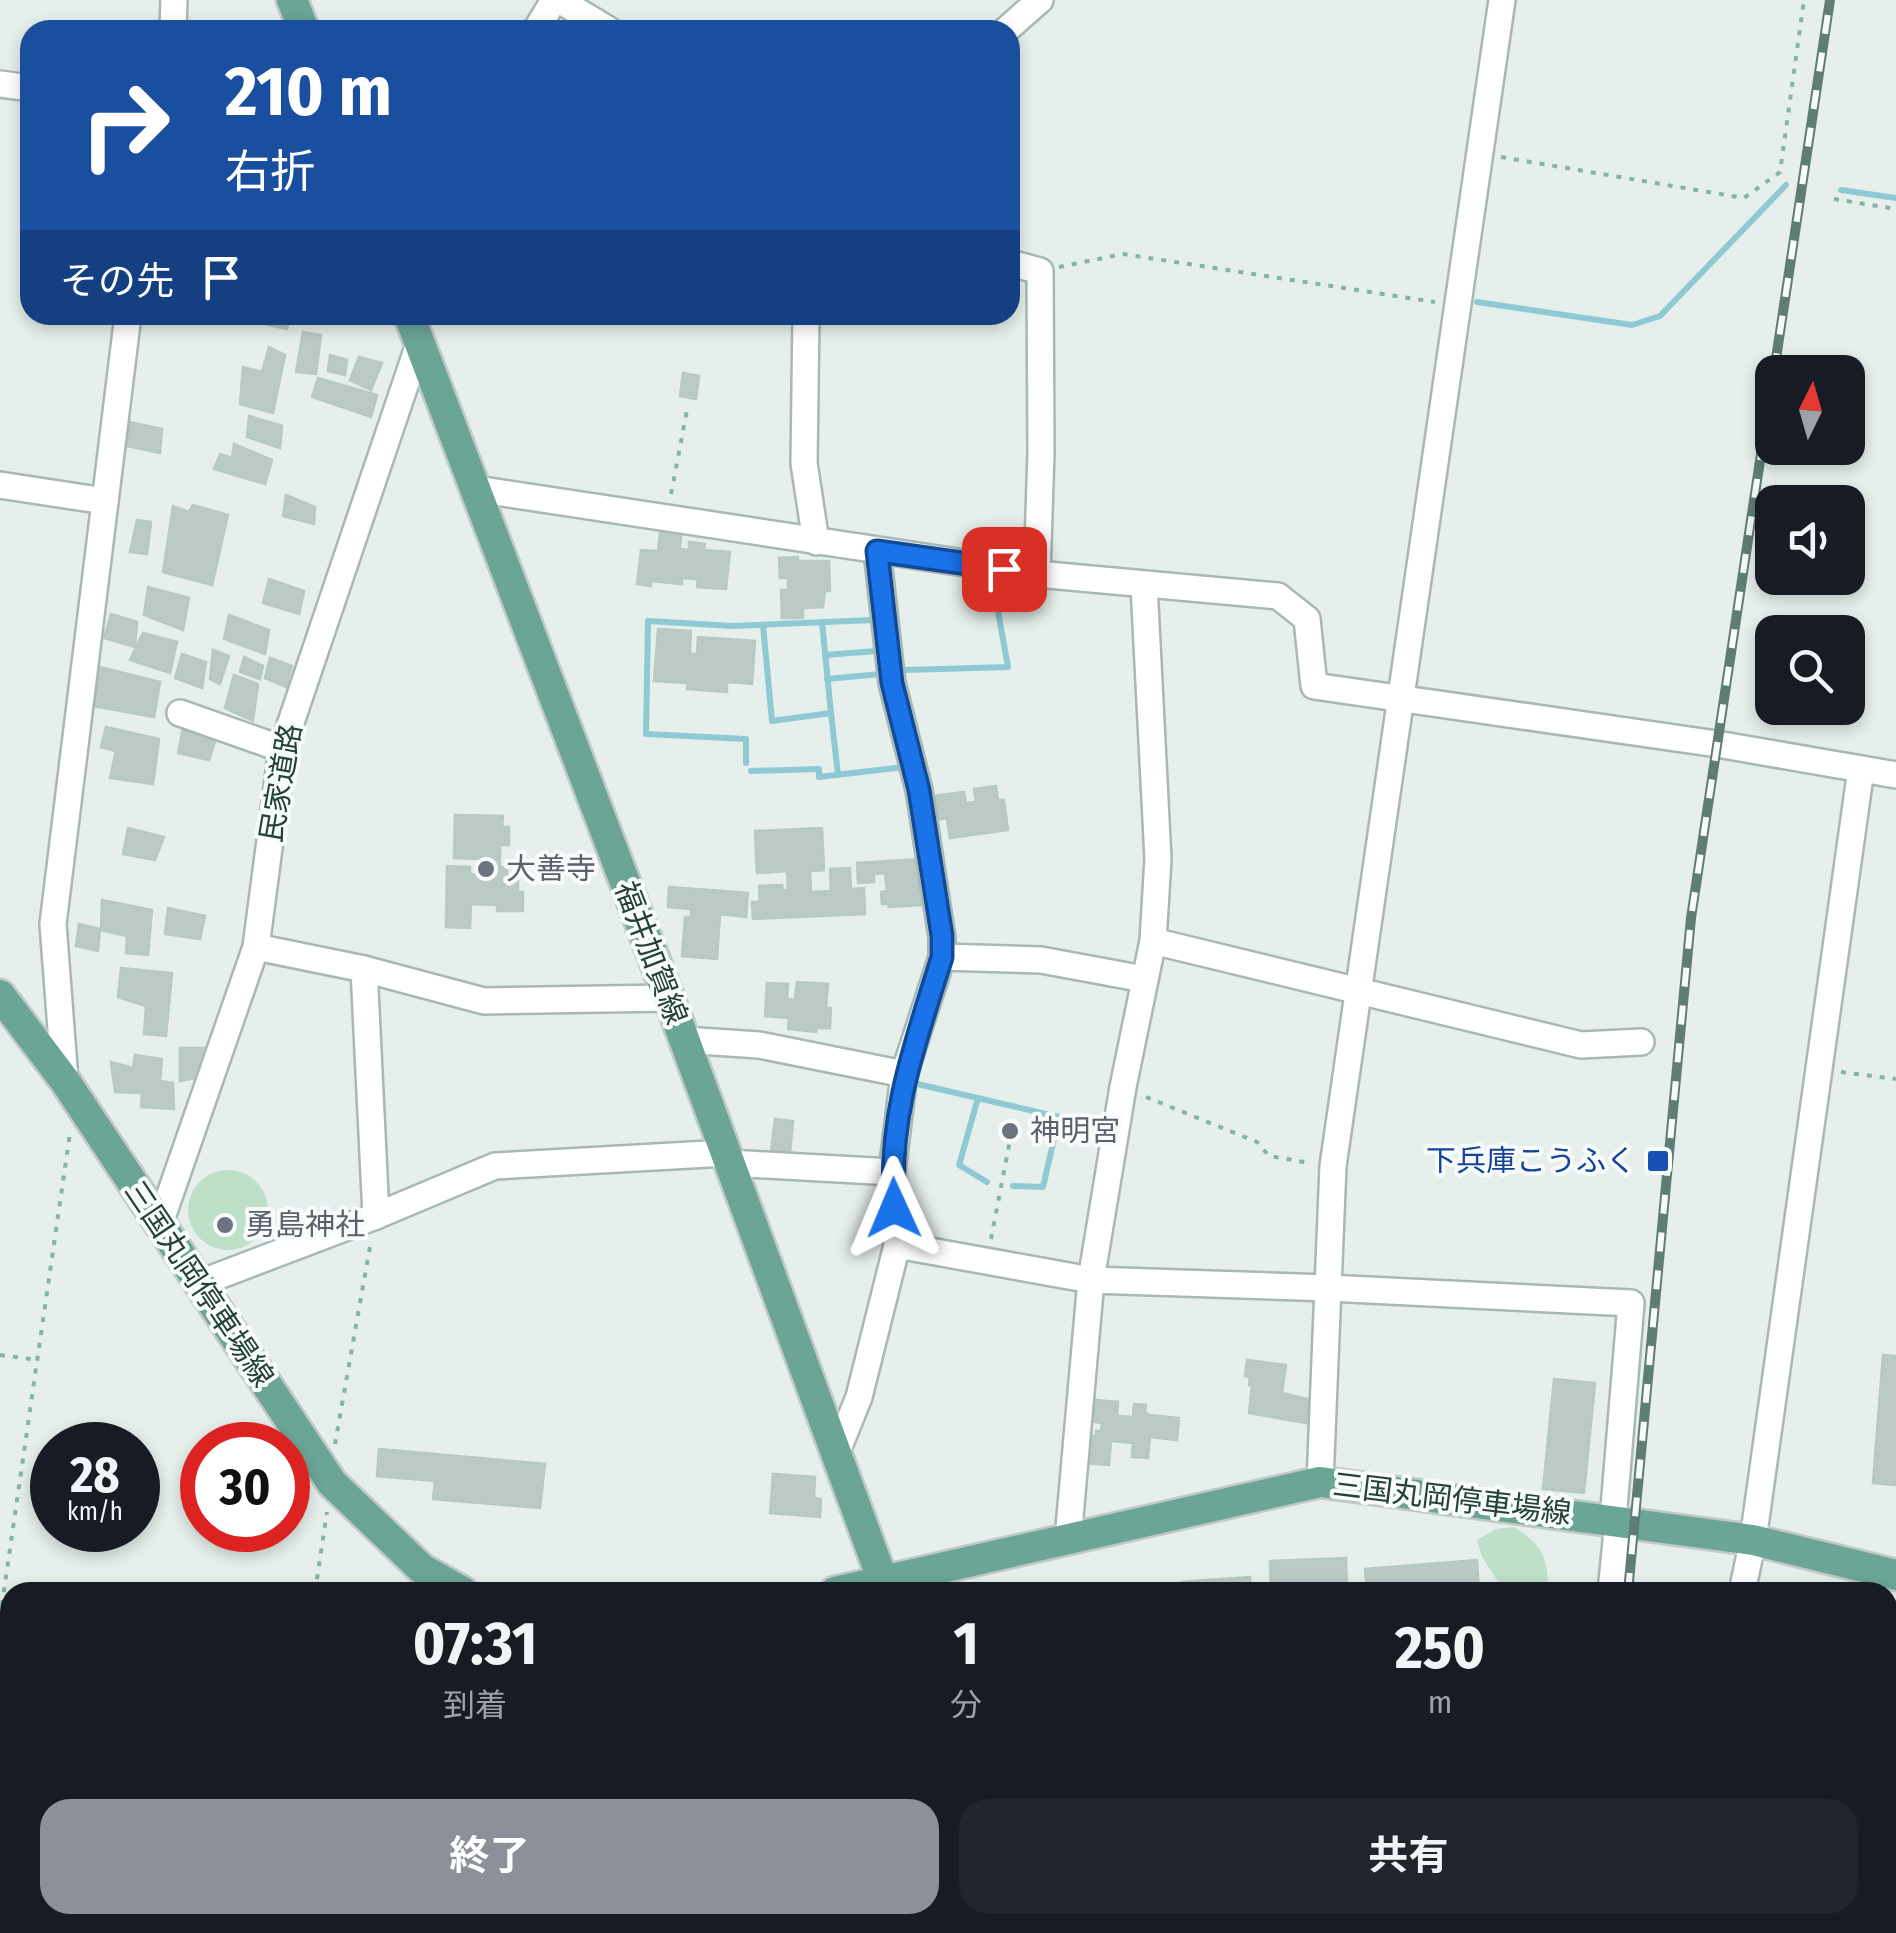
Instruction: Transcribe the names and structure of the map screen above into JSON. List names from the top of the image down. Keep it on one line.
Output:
{"streets":{"main road":["福井加賀線","三国丸岡停車場線"],"street":["民家道路"]},"crossings":[["民家道路","福井加賀線"],["民家道路","三国丸岡停車場線"]],"places":{"other":["大善寺","神明宮","勇島神社"],"transit":["下兵庫こうふく"]},"north":"top","page":{"turn":["210 m","右折"],"then":"その先","speed":"28 km/h","limit":"30","eta":["07:31","到着","1","分","250","m"],"buttons":["終了","共有"]}}
